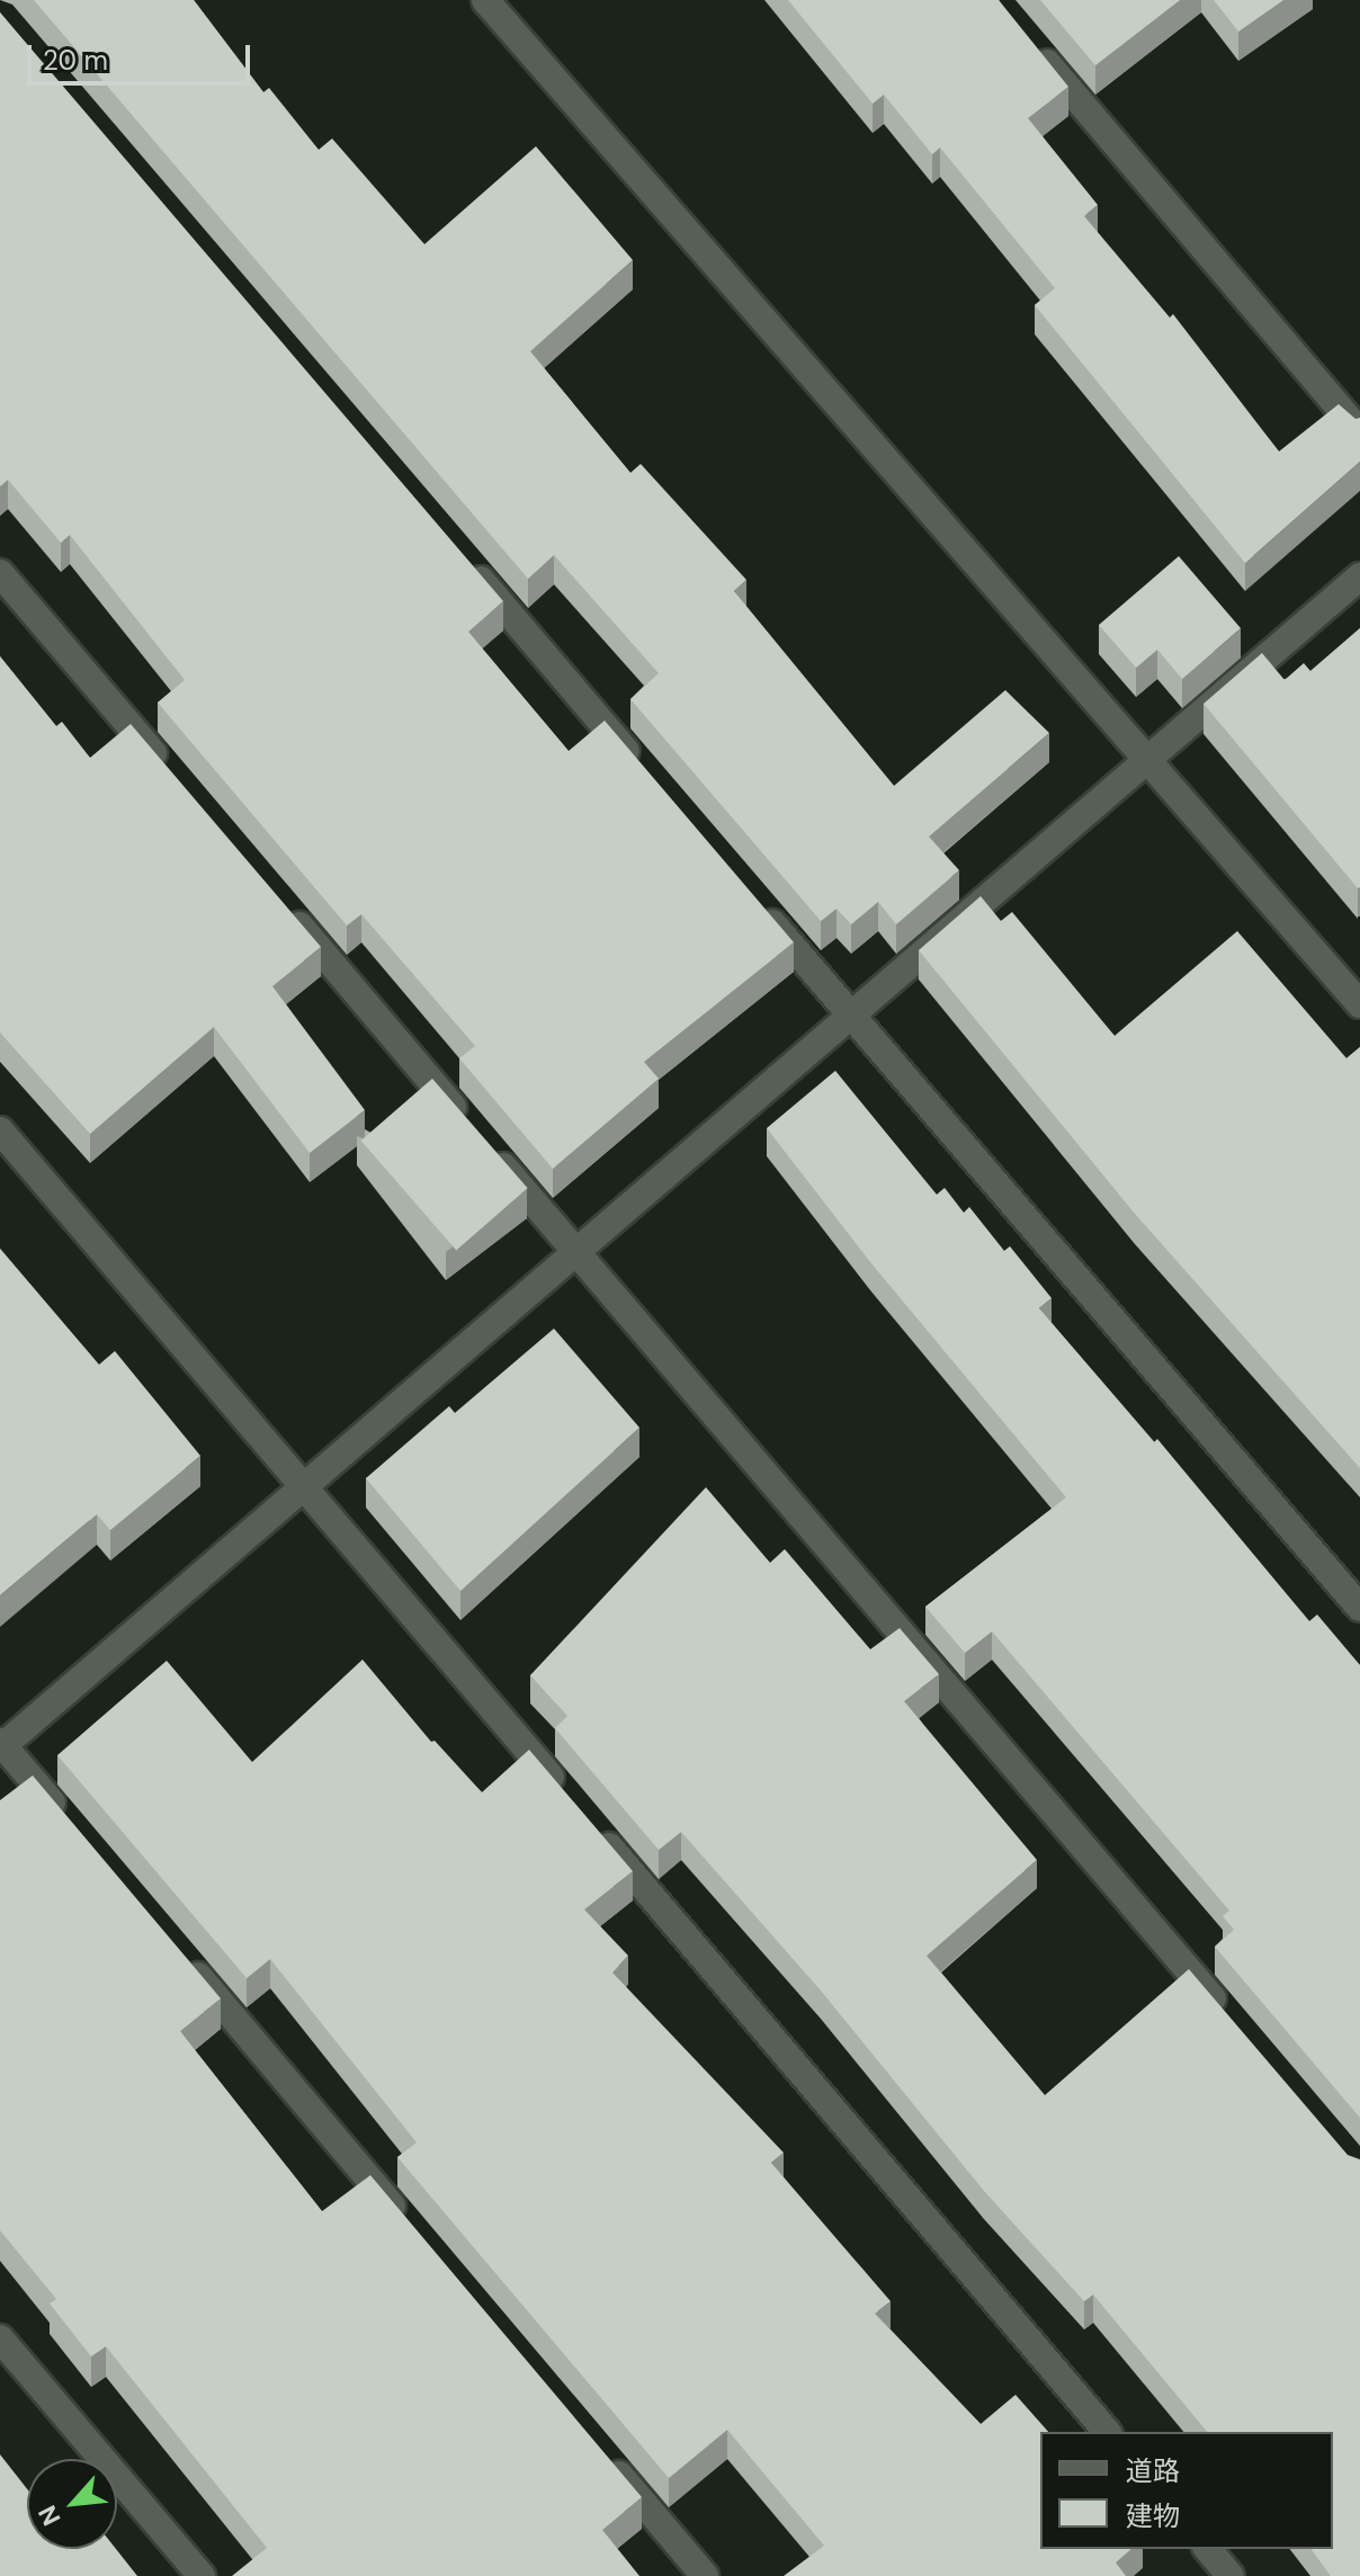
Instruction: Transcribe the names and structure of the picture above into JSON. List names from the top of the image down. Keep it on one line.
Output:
{"legend":["道路","建物"],"scale_bar":"20 m","north":"bottom left"}
